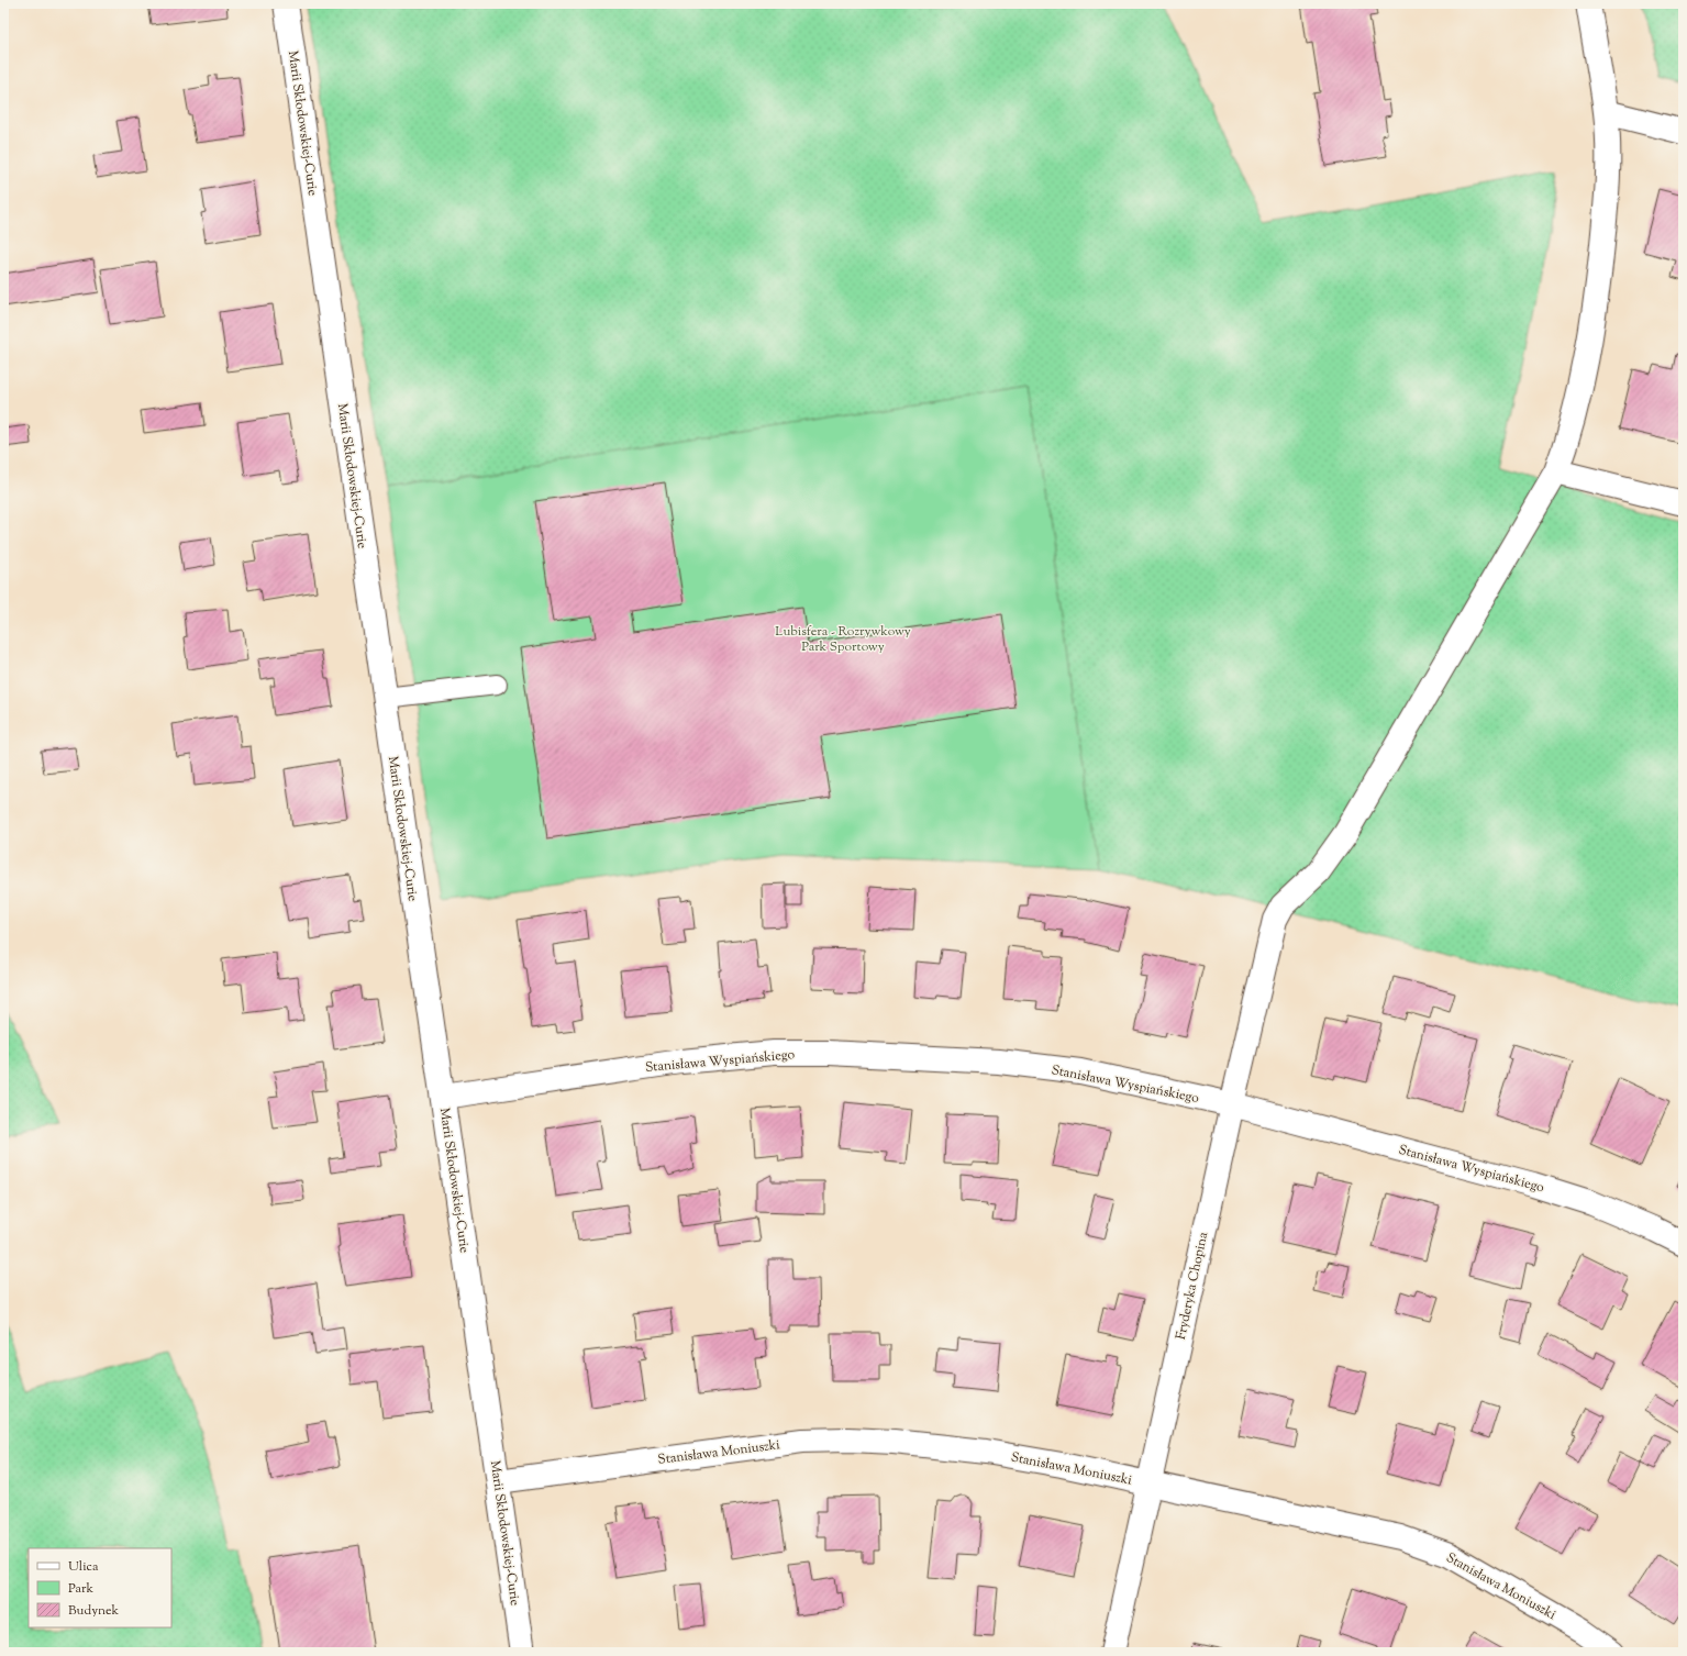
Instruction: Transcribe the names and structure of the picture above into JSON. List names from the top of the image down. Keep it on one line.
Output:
{"streets":{"street":["Marii Skłodowskiej-Curie","Stanisława Wyspiańskiego","Fryderyka Chopina","Stanisława Moniuszki"]},"crossings":[["Marii Skłodowskiej-Curie","Stanisława Wyspiańskiego"],["Marii Skłodowskiej-Curie","Stanisława Moniuszki"],["Stanisława Wyspiańskiego","Fryderyka Chopina"],["Fryderyka Chopina","Stanisława Moniuszki"]],"parks":["Lubisfera - Rozrywkowy Park Sportowy"],"legend":["Ulica","Park","Budynek"]}
